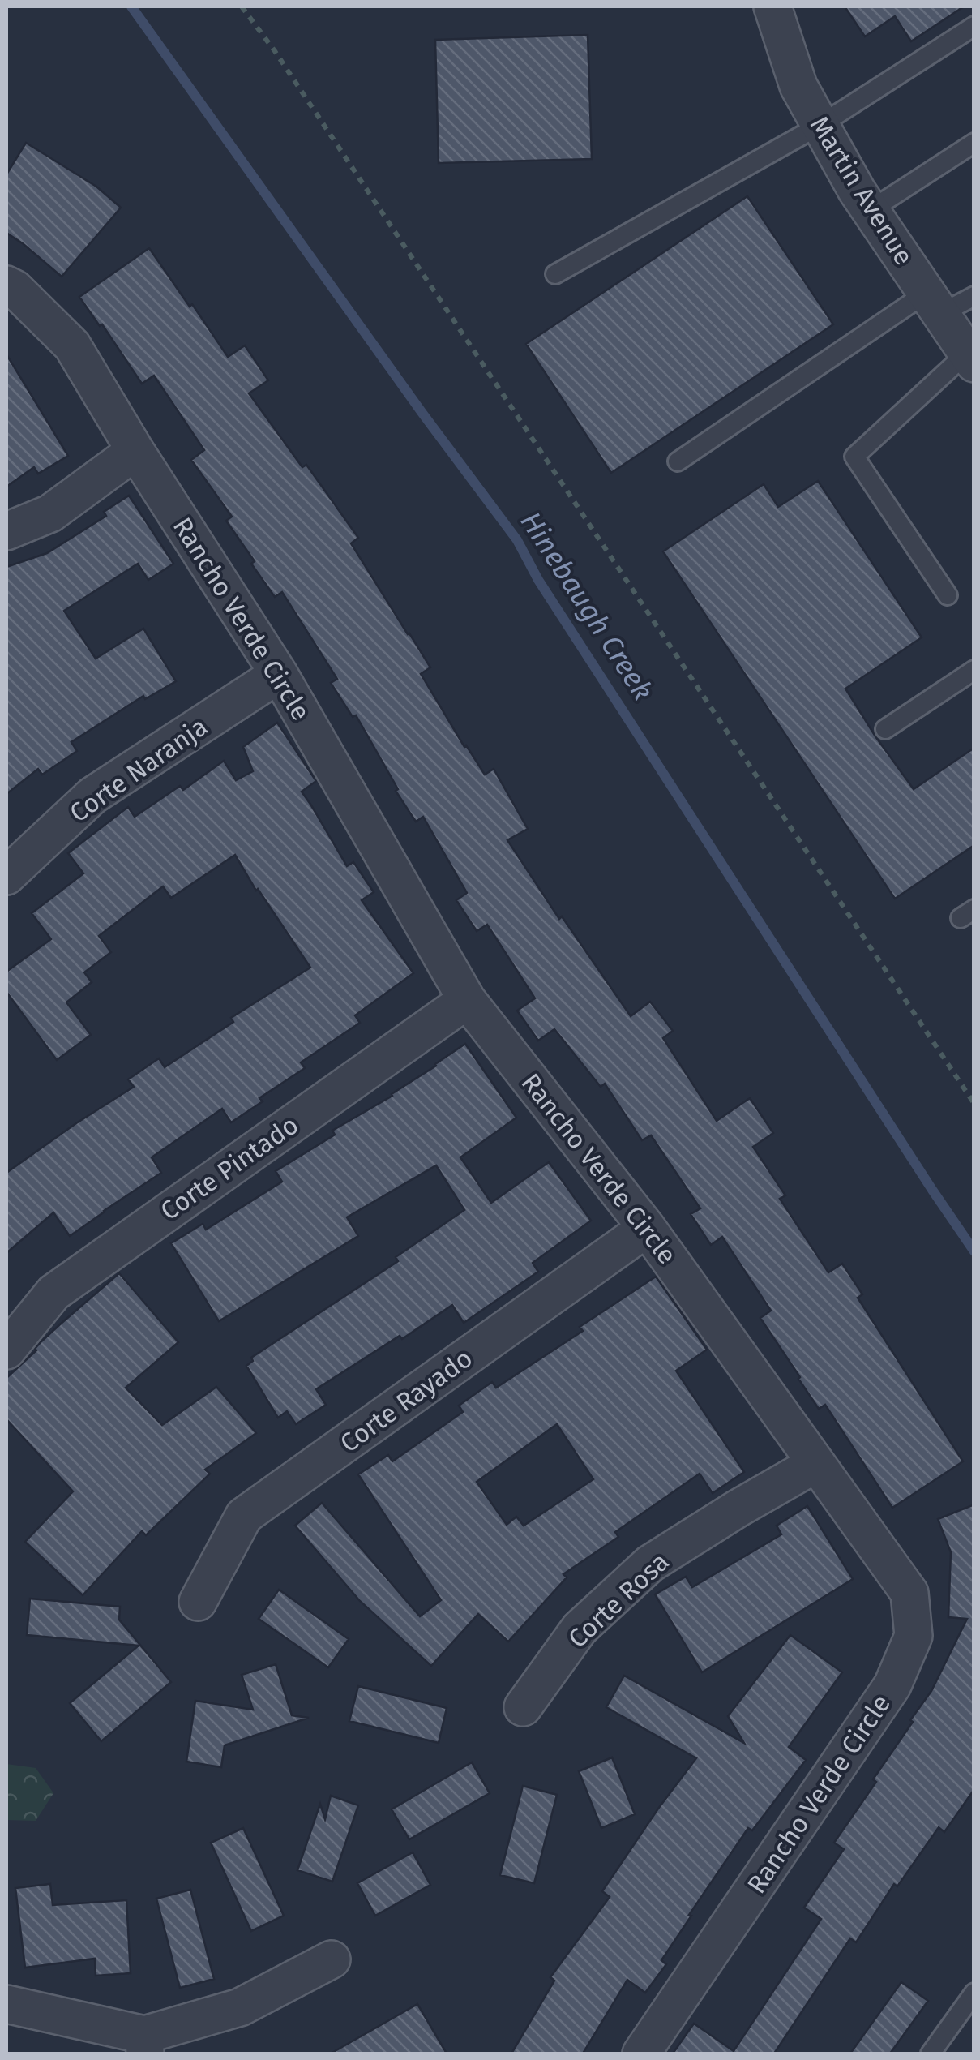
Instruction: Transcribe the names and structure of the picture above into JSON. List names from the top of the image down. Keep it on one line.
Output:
{"streets":{"street":["Martin Avenue","Rancho Verde Circle","Corte Naranja","Corte Pintado","Corte Rayado","Corte Rosa"]},"crossings":[["Rancho Verde Circle","Corte Naranja"],["Rancho Verde Circle","Corte Pintado"],["Rancho Verde Circle","Corte Rayado"],["Rancho Verde Circle","Corte Rosa"]],"water":["Hinebaugh Creek"]}
